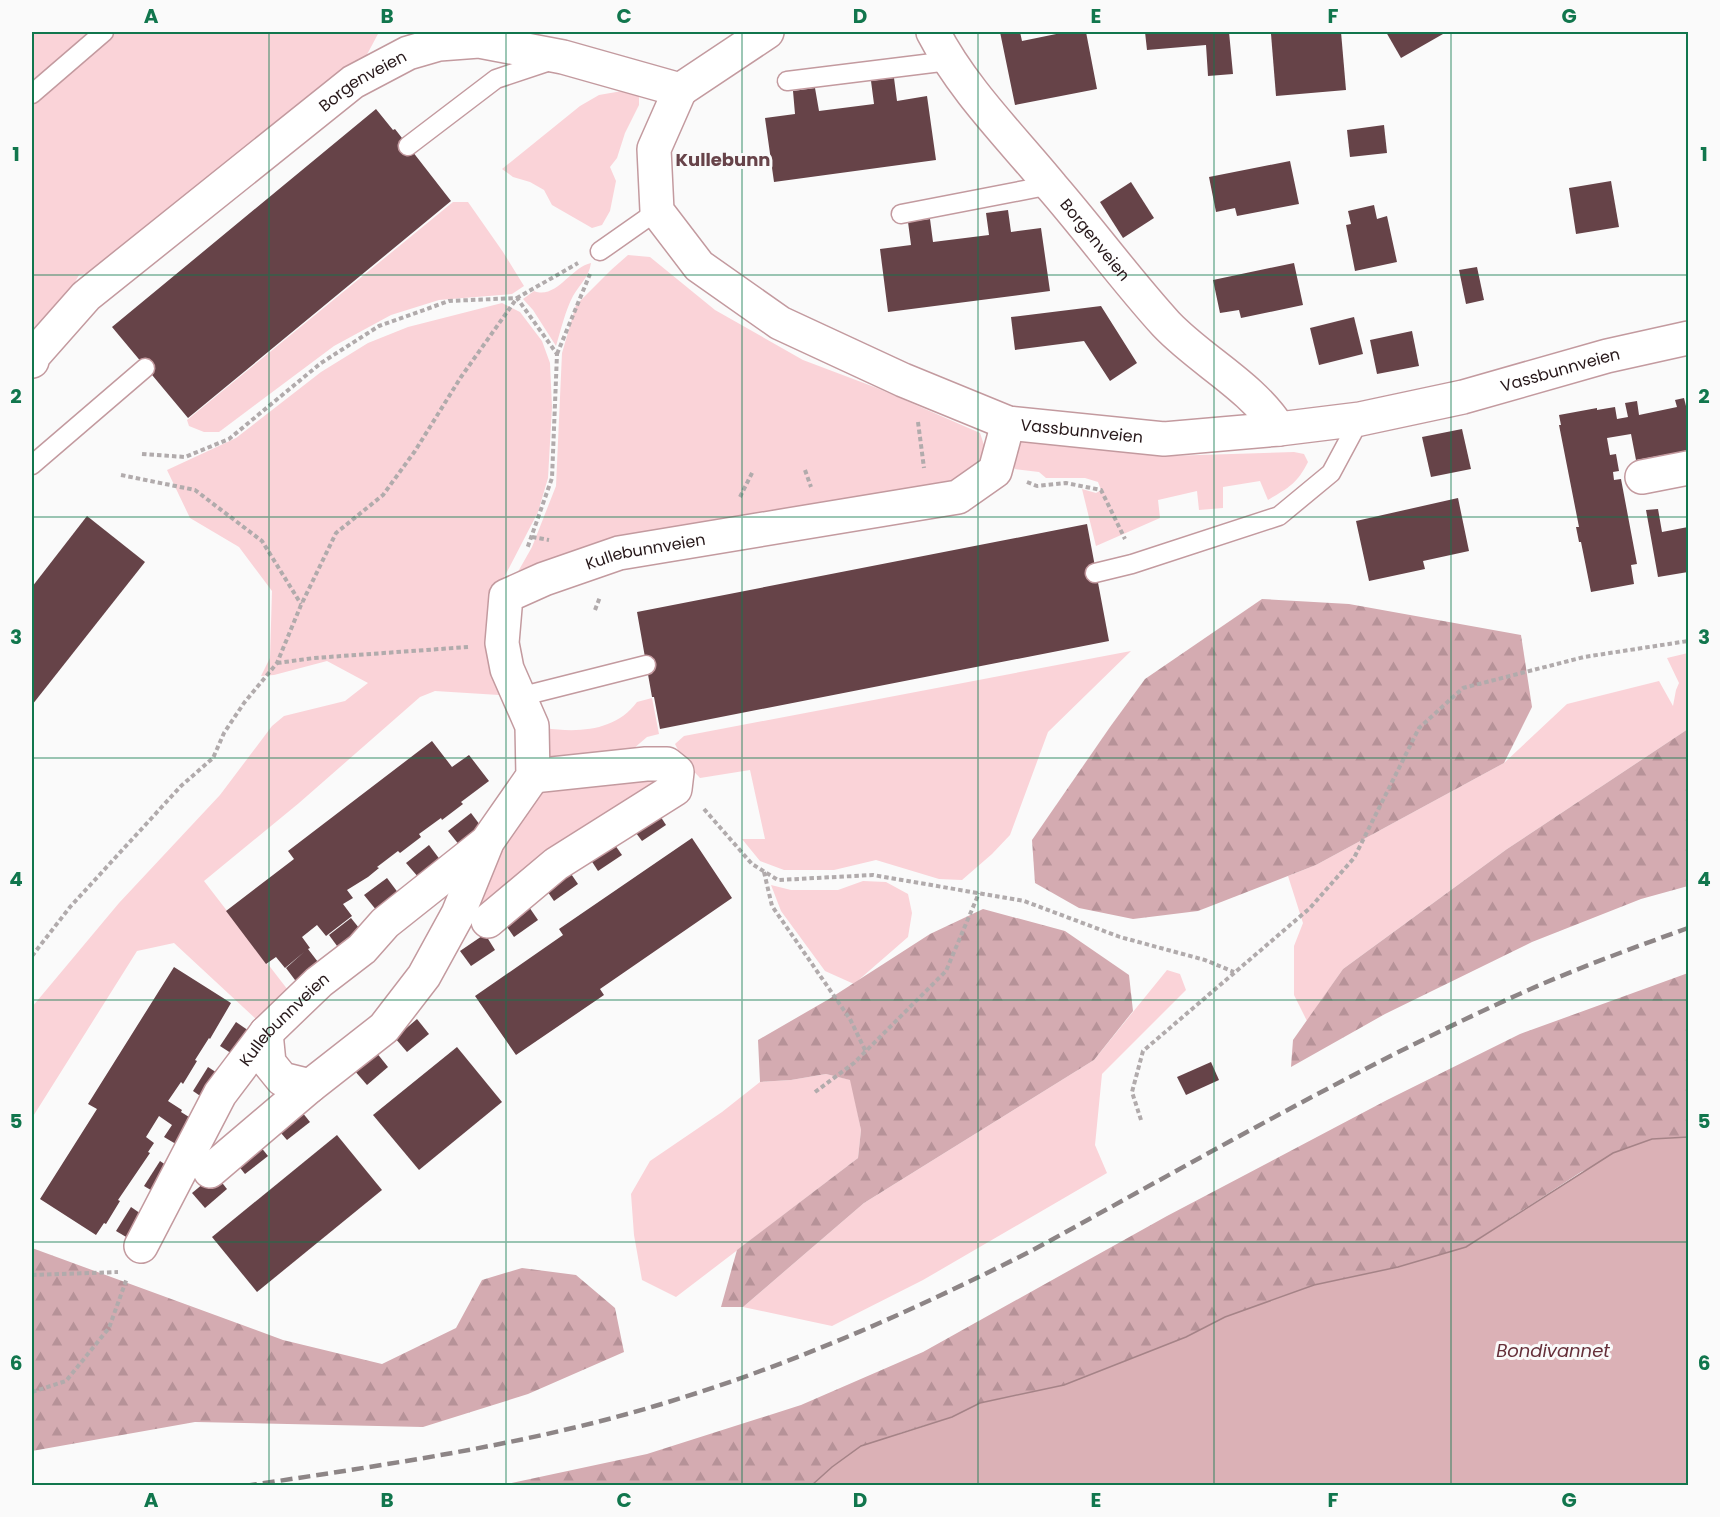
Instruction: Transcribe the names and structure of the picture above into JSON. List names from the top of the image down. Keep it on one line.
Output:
{"streets":{"street":["Borgenveien","Vassbunnveien","Kullebunnveien"]},"crossings":[["Borgenveien","Vassbunnveien"]],"districts":["Kullebunn"],"water":["Bondivannet"],"grid":{"columns":["A","B","C","D","E","F","G"],"rows":["1","2","3","4","5","6"]}}
